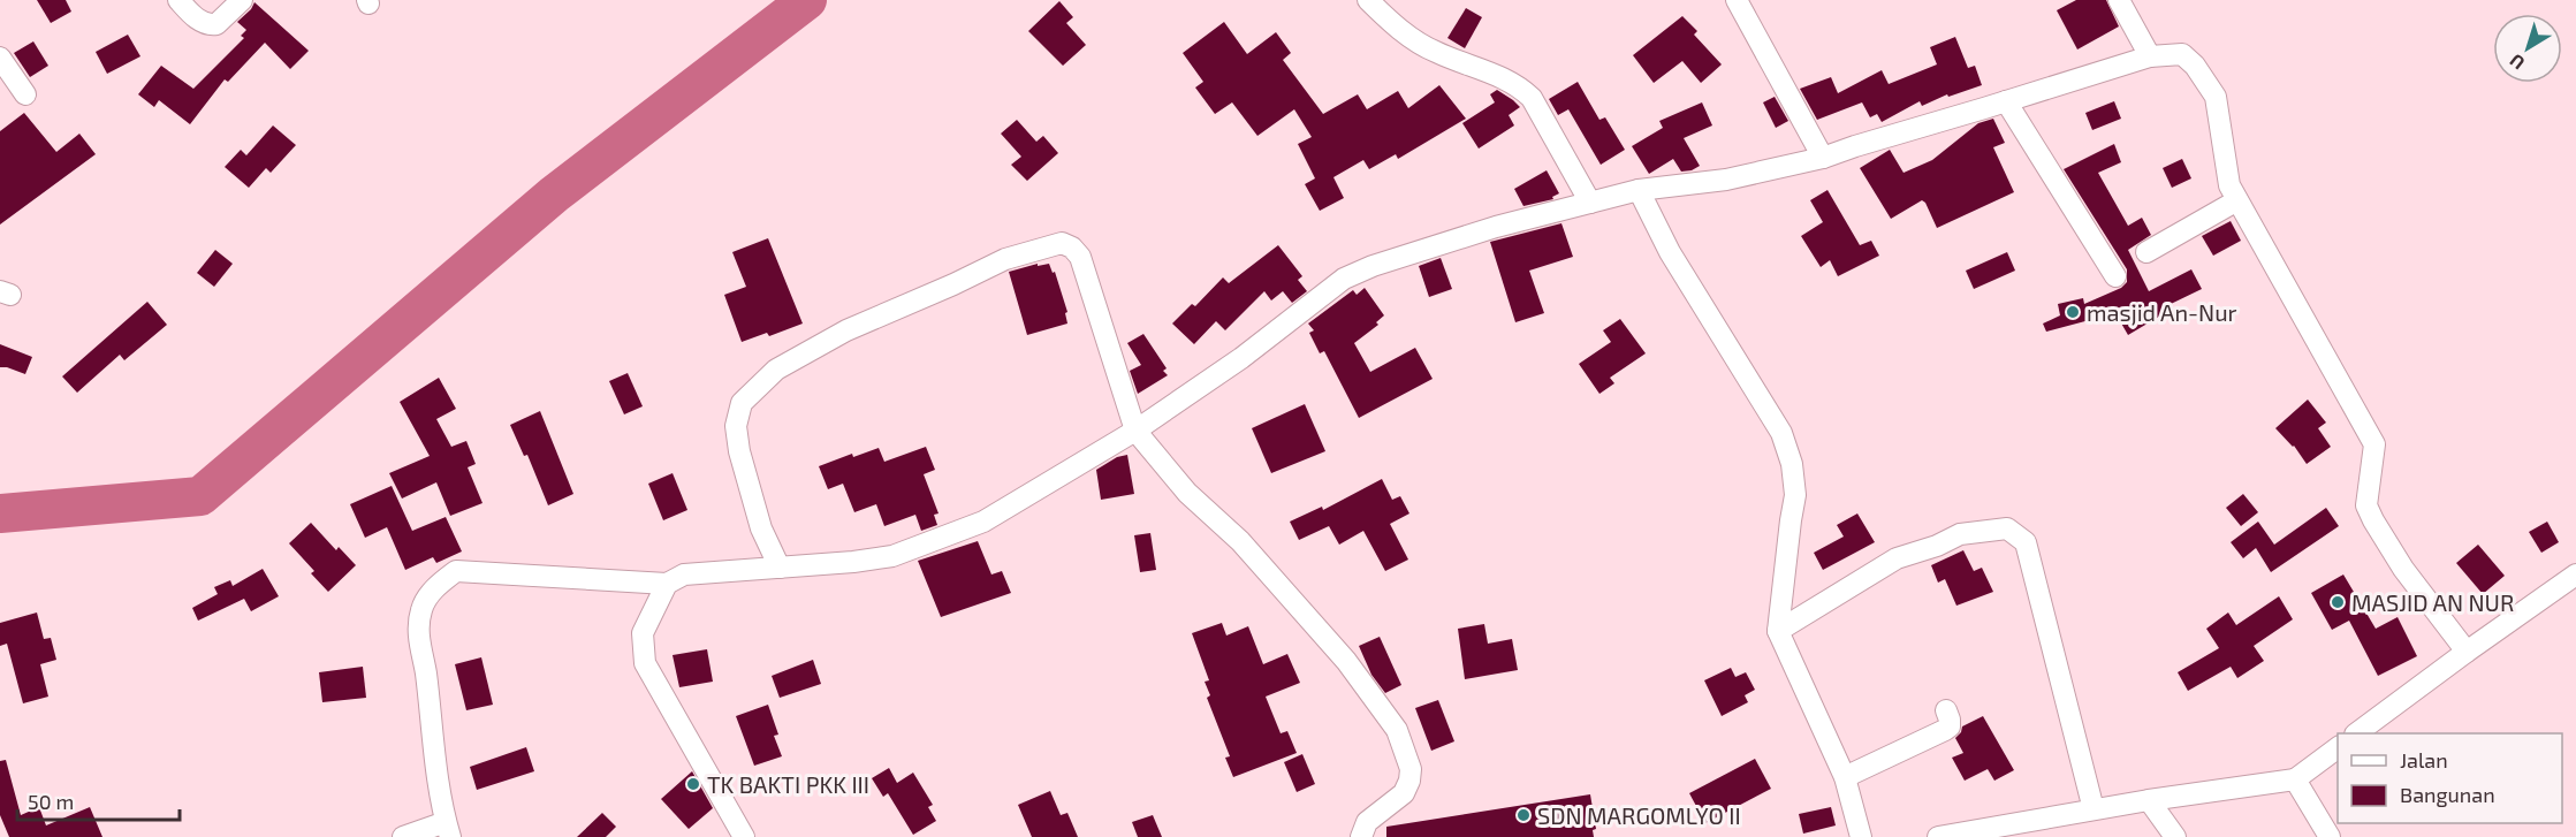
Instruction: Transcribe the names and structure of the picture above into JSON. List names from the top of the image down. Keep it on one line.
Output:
{"places":["masjid An-Nur","MASJID AN NUR","TK BAKTI PKK III","SDN MARGOMLYO II"],"legend":["Jalan","Bangunan"],"scale_bar":"50 m","north":"bottom left"}
